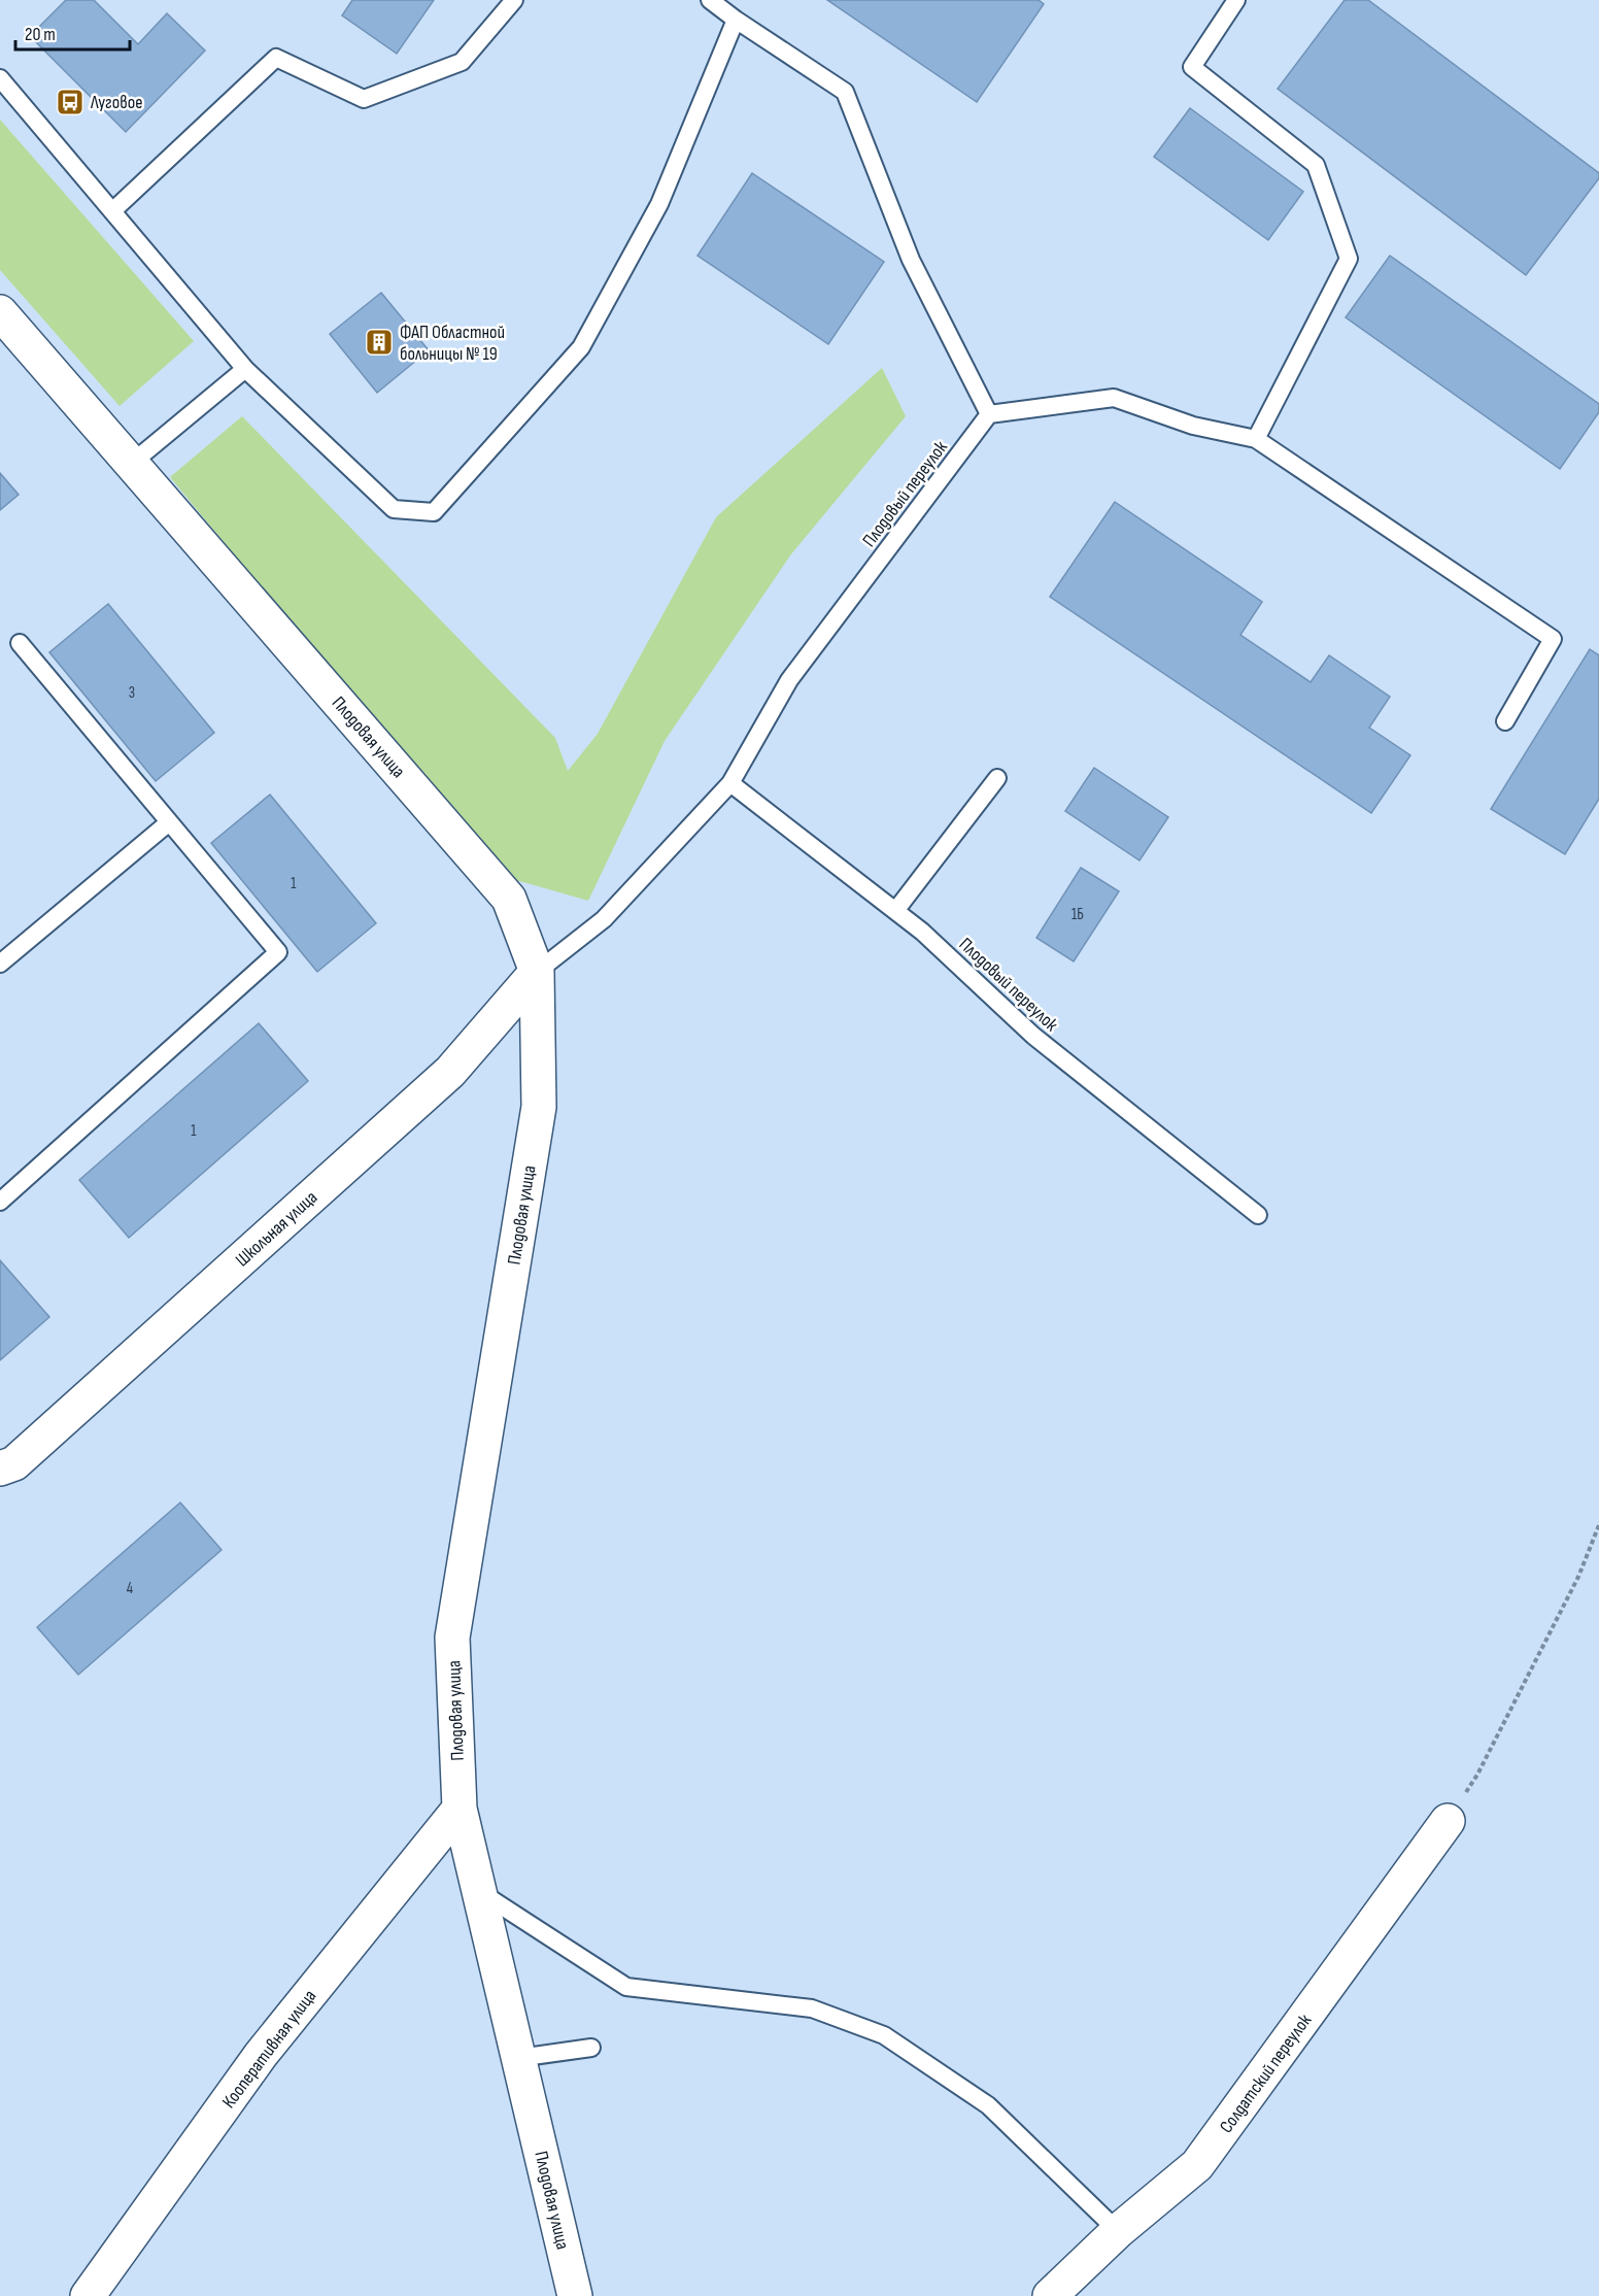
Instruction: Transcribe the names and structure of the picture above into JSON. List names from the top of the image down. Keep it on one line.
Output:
{"streets":{"street":["Плодовая улица","Школьная улица","Кооперативная улица","Солдатский переулок"],"lane":["Плодовый переулок"]},"crossings":[["Плодовый переулок","Плодовая улица"],["Плодовый переулок","Школьная улица"],["Плодовая улица","Школьная улица"],["Плодовая улица","Кооперативная улица"]],"places":{"bus stop":["Луговое"],"building":["ФАП Областной больницы № 19"]},"house_numbers":["3","1","1Б","1","4"],"scale_bar":"20 m"}
